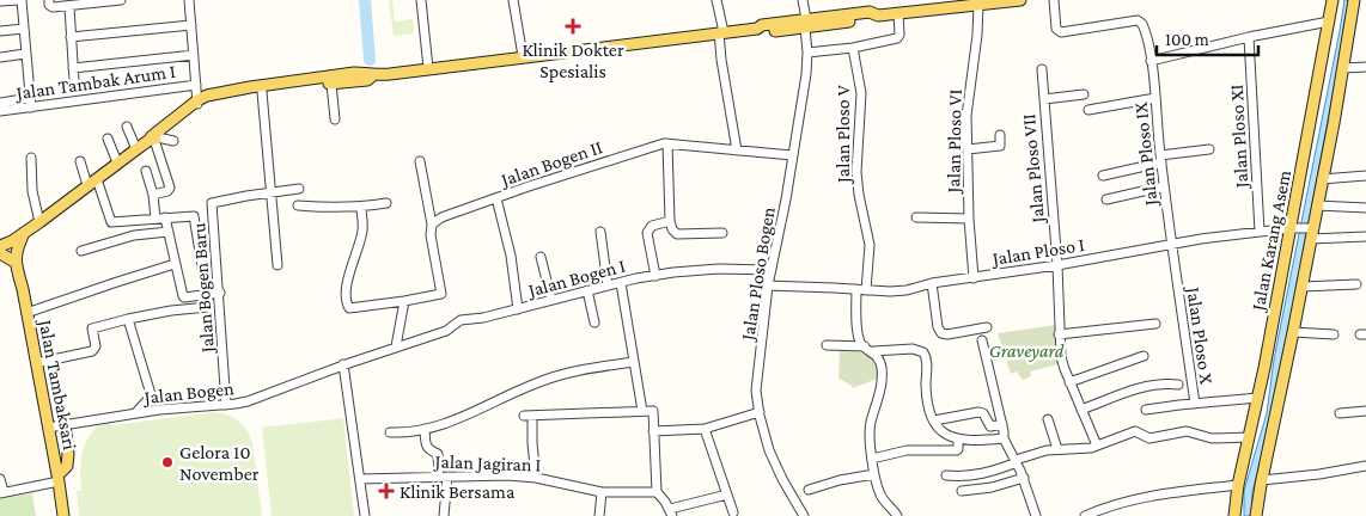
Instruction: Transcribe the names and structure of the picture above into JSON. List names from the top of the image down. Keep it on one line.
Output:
{"streets":{"main road":["Jalan Karang Asem","Jalan Tambaksari"],"street":["Jalan Tambak Arum I","Jalan Ploso V","Jalan Ploso XI","Jalan Ploso VI","Jalan Ploso IX","Jalan Bogen II","Jalan Ploso VII","Jalan Ploso I","Jalan Ploso Bogen","Jalan Bogen I","Jalan Bogen Baru","Jalan Ploso X","Jalan Bogen","Jalan Jagiran I"]},"crossings":[["Jalan Ploso V","Jalan Ploso I"],["Jalan Ploso XI","Jalan Ploso I"],["Jalan Ploso VI","Jalan Ploso I"],["Jalan Ploso IX","Jalan Ploso I"],["Jalan Ploso IX","Jalan Ploso X"],["Jalan Bogen II","Jalan Ploso Bogen"],["Jalan Ploso VII","Jalan Ploso I"],["Jalan Karang Asem","Jalan Ploso I"],["Jalan Karang Asem","Jalan Ploso X"],["Jalan Ploso I","Jalan Ploso Bogen"],["Jalan Ploso I","Jalan Ploso X"],["Jalan Ploso Bogen","Jalan Bogen I"],["Jalan Bogen I","Jalan Bogen"],["Jalan Bogen Baru","Jalan Bogen"],["Jalan Tambaksari","Jalan Bogen"]],"parks":["Graveyard"],"places":{"health":["Klinik Dokter Spesialis","Klinik Bersama"],"other":["Gelora 10 November"]},"scale_bar":"100 m"}
